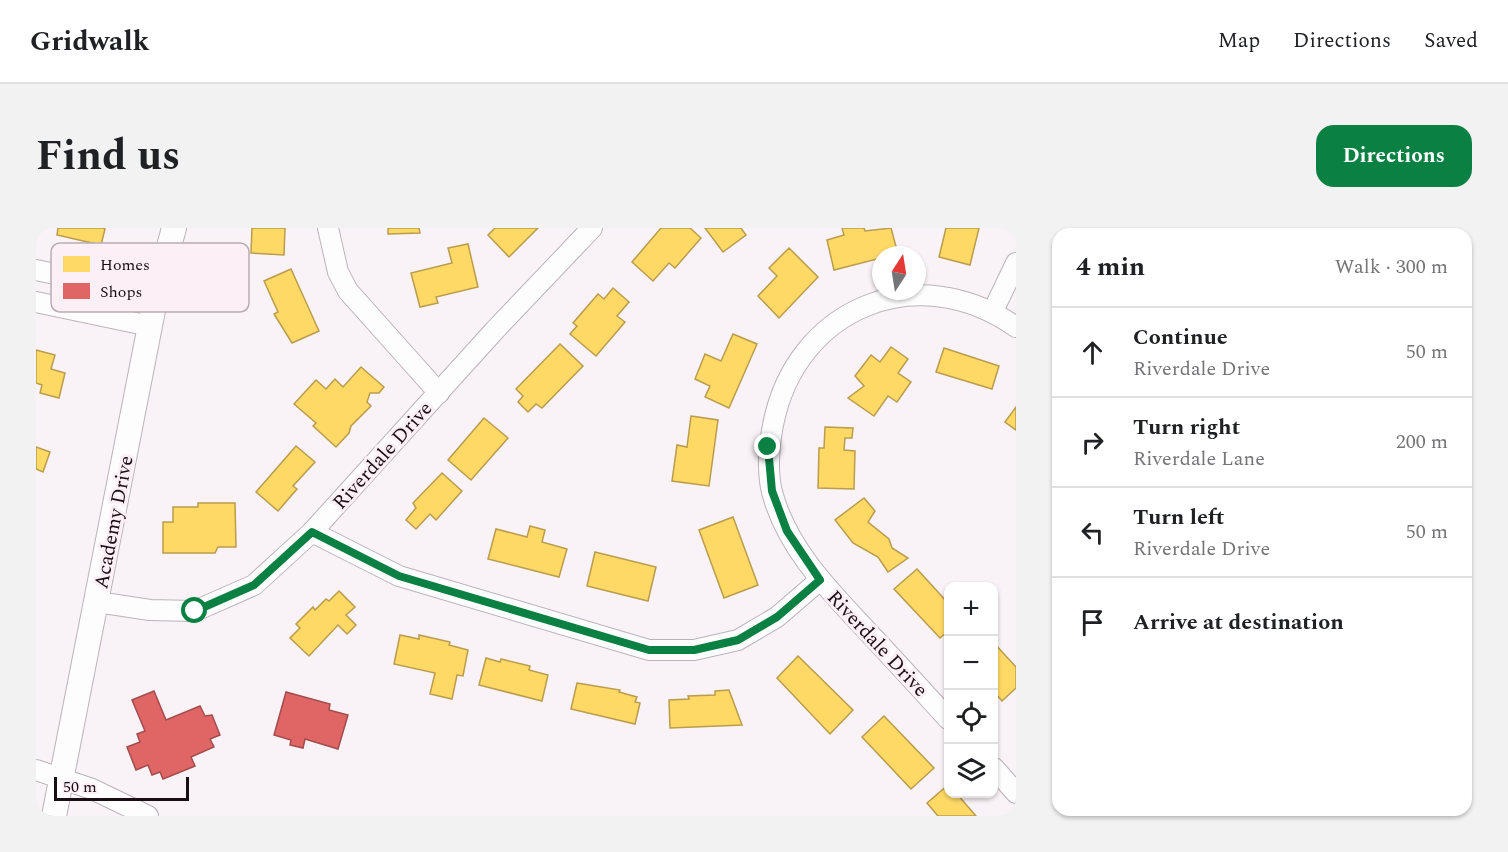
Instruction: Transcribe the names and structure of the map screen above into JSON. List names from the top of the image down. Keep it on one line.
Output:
{"streets":{"street":["Riverdale Drive","Academy Drive"]},"crossings":[["Riverdale Drive","Academy Drive"]],"legend":["Homes","Shops"],"scale_bar":"50 m","north":"top","page":{"header":"Gridwalk","nav":["Map","Directions","Saved"],"title":"Find us","buttons":"Directions","heading":["4 min","Walk · 300 m"],"list":[["Continue","Riverdale Drive","50 m"],["Turn right","Riverdale Lane","200 m"],["Turn left","Riverdale Drive","50 m"],"Arrive at destination"],"map_buttons":["+","−"],"scale":"50 m"}}
